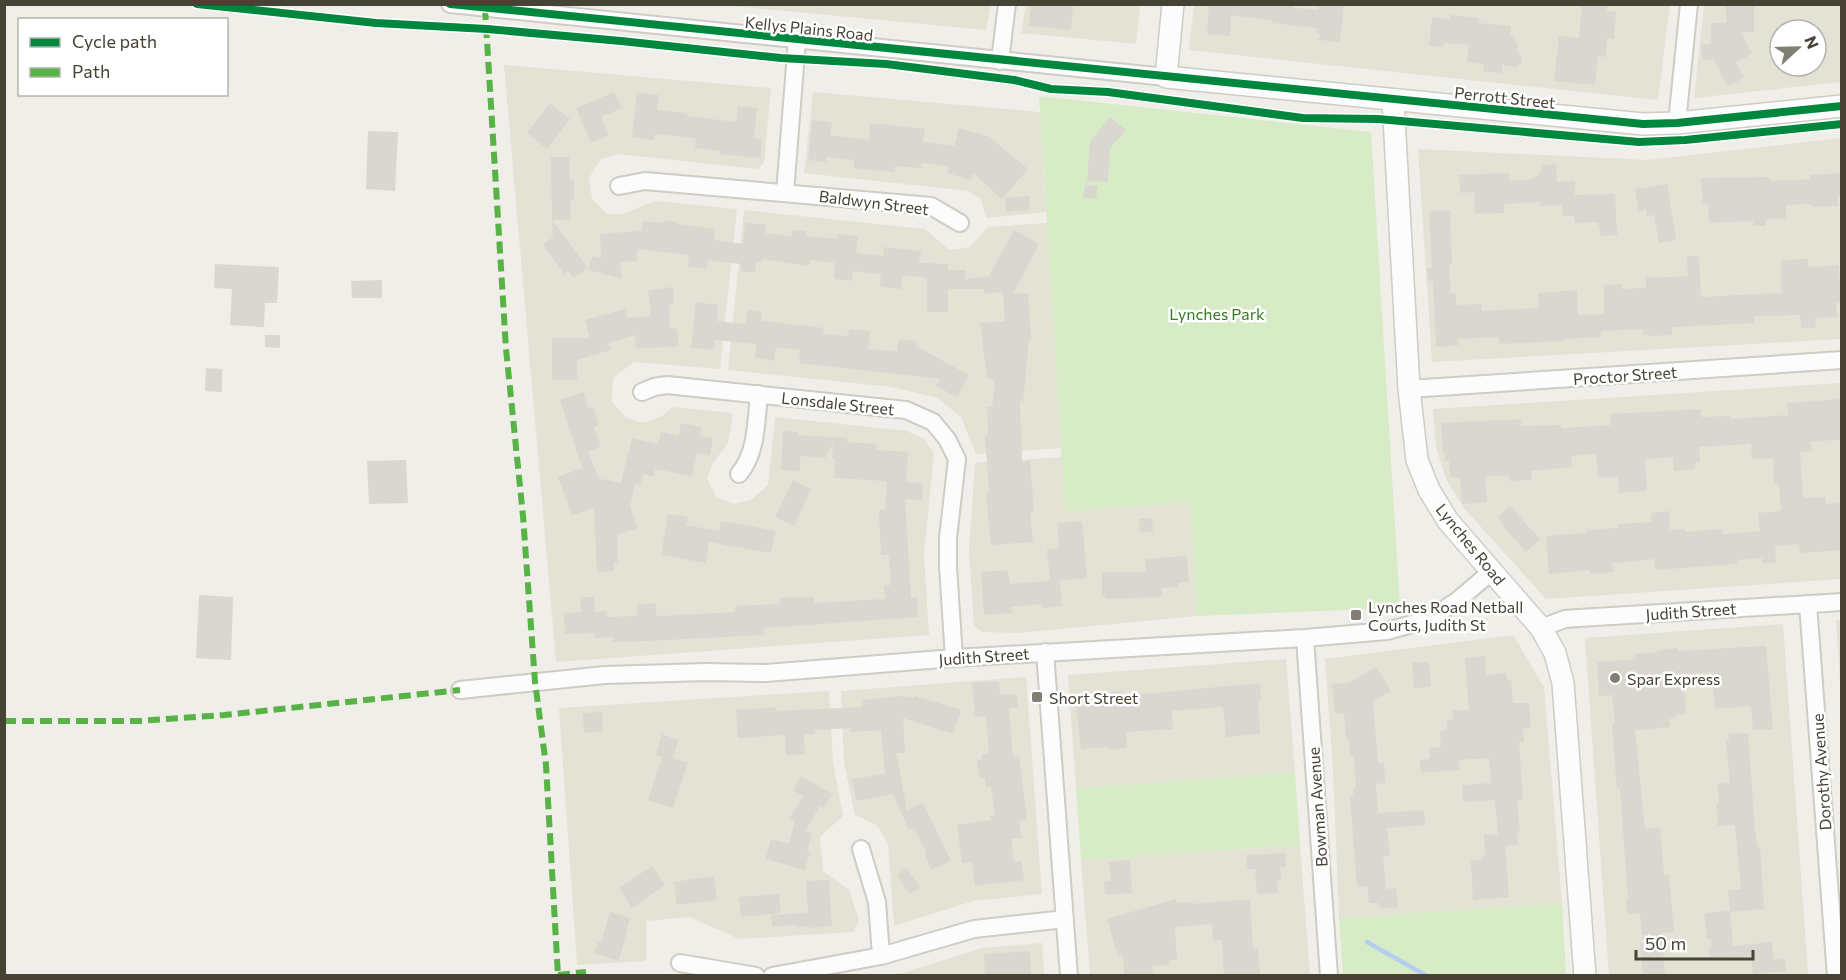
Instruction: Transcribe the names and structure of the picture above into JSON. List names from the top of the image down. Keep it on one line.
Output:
{"streets":{"street":["Kellys Plains Road","Perrott Street","Baldwyn Street","Proctor Street","Lonsdale Street","Lynches Road","Judith Street","Dorothy Avenue","Bowman Avenue"]},"crossings":[["Kellys Plains Road","Perrott Street"],["Perrott Street","Lynches Road"],["Proctor Street","Lynches Road"],["Lonsdale Street","Judith Street"],["Lynches Road","Judith Street"],["Judith Street","Dorothy Avenue"],["Judith Street","Bowman Avenue"]],"parks":["Lynches Park"],"places":{"transit":["Lynches Road Netball Courts, Judith St","Short Street"],"other":["Spar Express"]},"legend":["Cycle path","Path"],"scale_bar":"50 m","north":"right"}
